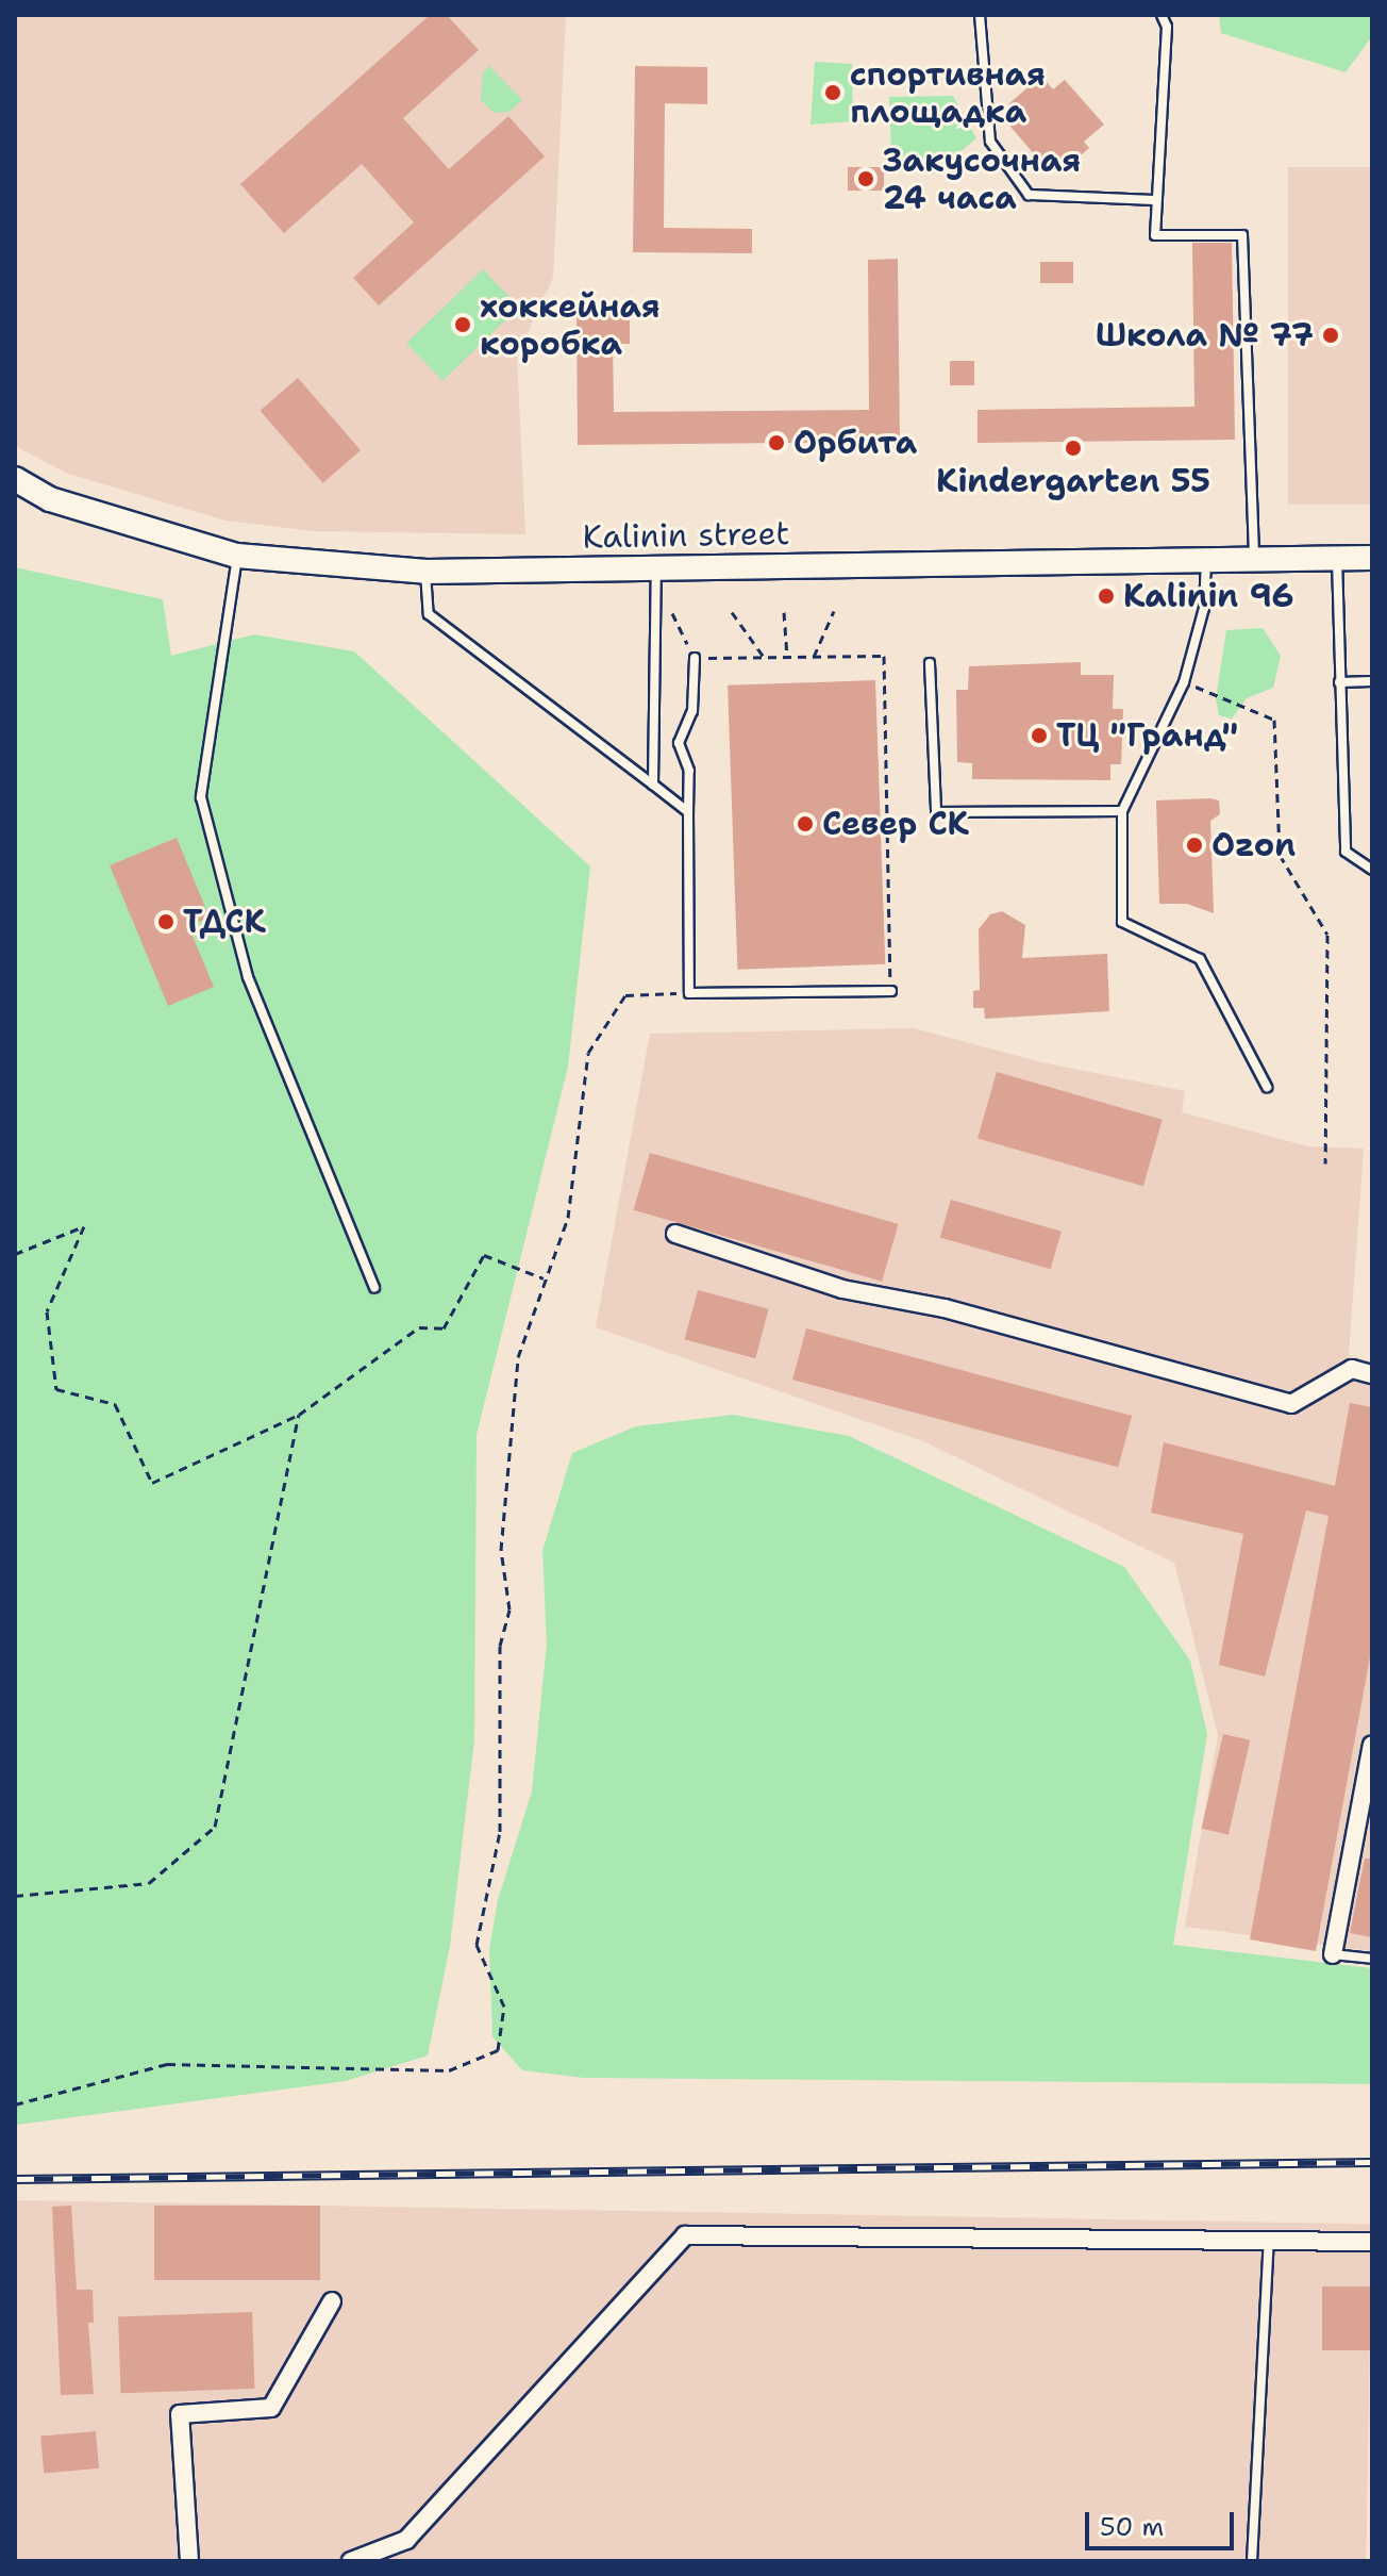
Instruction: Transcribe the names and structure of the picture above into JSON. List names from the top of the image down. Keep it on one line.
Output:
{"streets":{"main road":["Kalinin street"]},"places":["спортивная площадка","Закусочная 24 часа","хоккейная коробка","Школа № 77","Орбита","Kindergarten 55","Kalinin 96","ТЦ \"Гранд\"","Север СК","Ozon","ТДСК"],"scale_bar":"50 m"}
